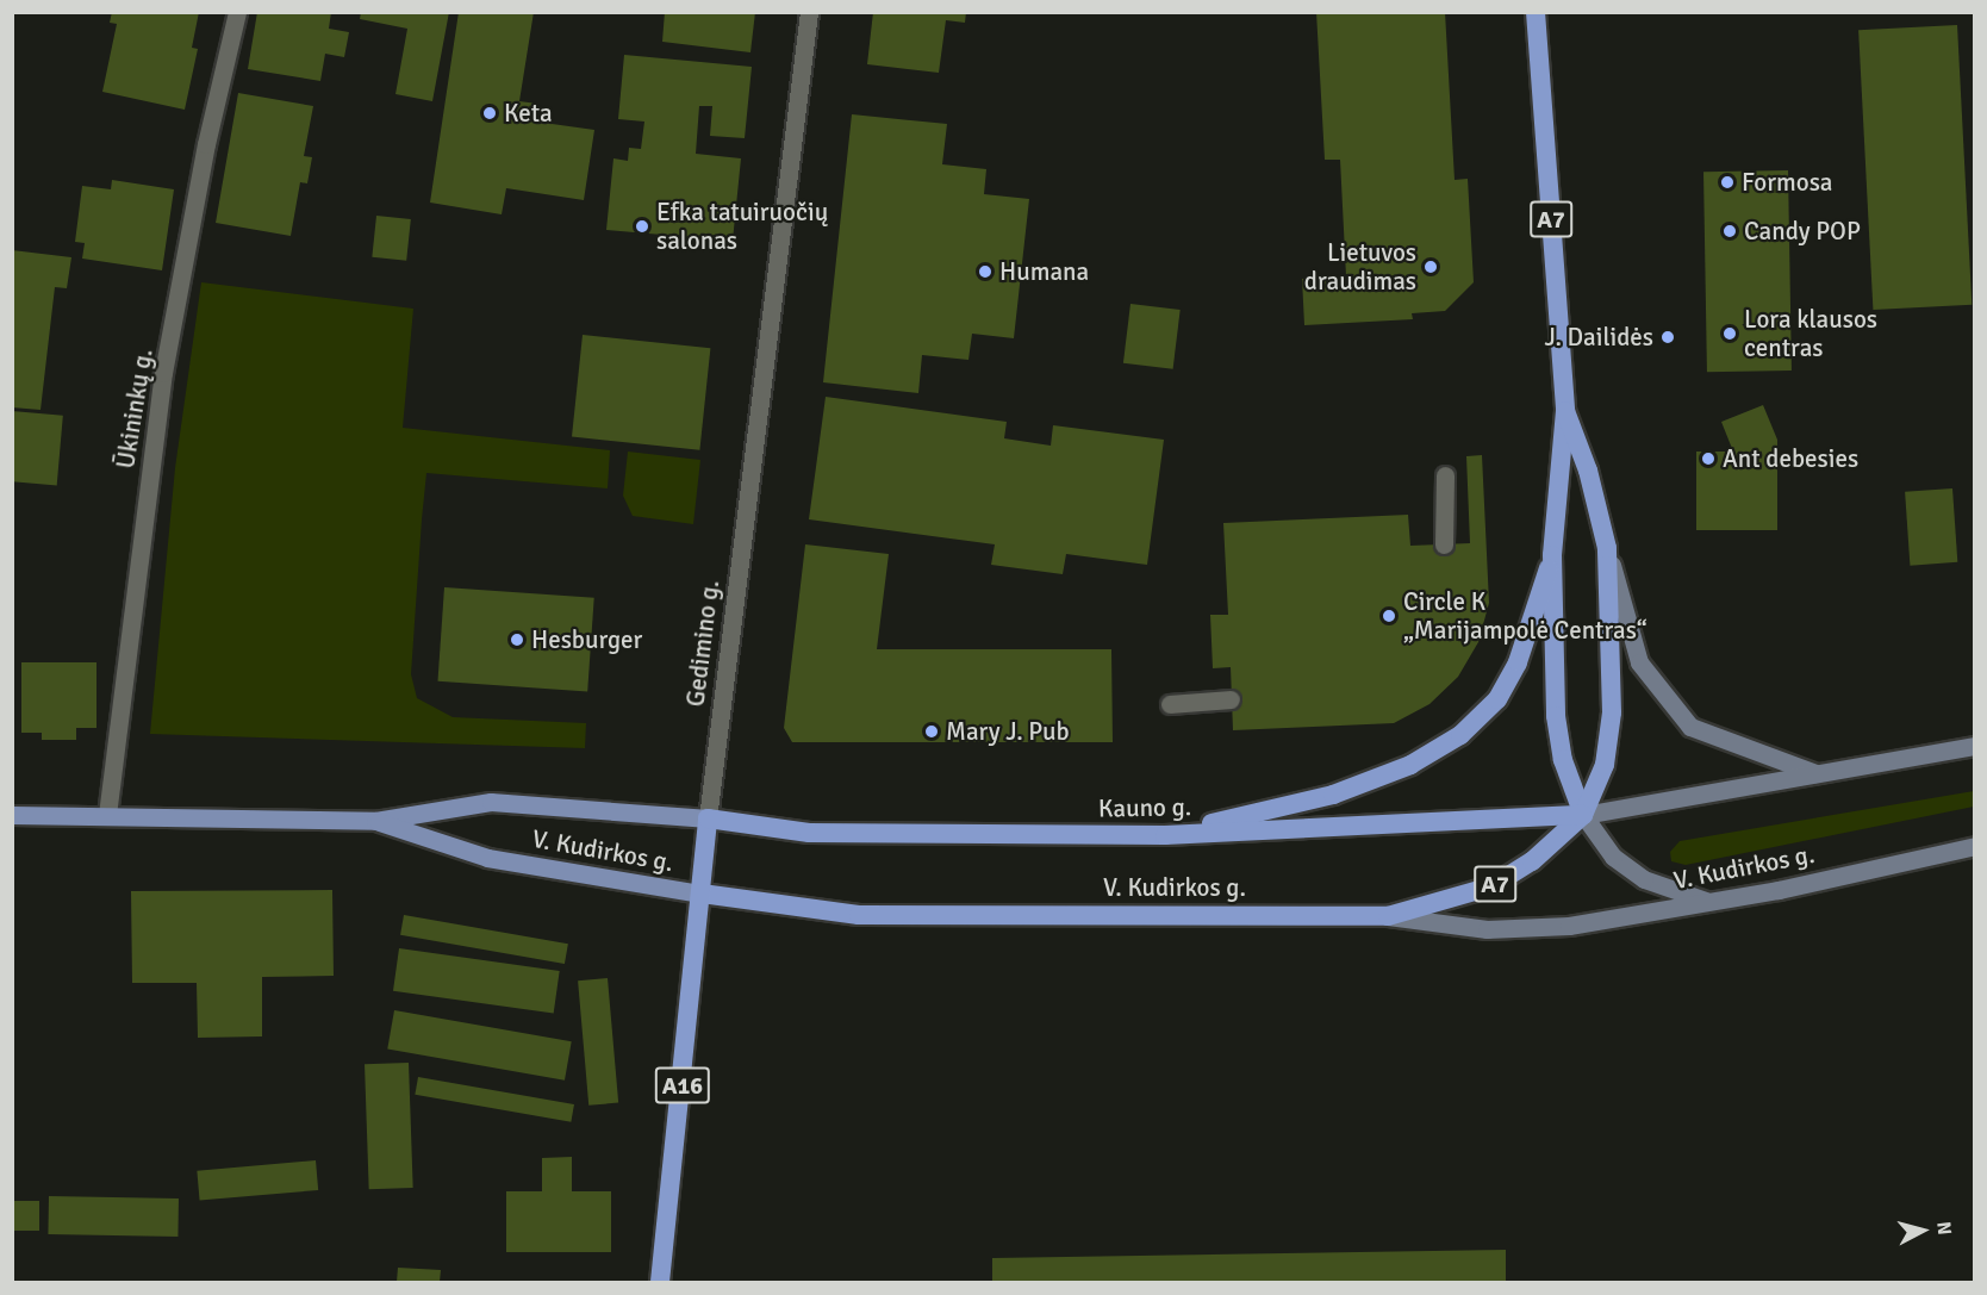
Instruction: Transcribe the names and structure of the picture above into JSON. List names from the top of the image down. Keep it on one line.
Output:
{"streets":{"highway":["A7","Gedimino g.","Kauno g.","V. Kudirkos g.","A16"],"street":["Ūkininkų g."]},"crossings":[["A7","Kauno g."],["A7","V. Kudirkos g."],["Ūkininkų g.","V. Kudirkos g."],["Gedimino g.","Kauno g."],["Gedimino g.","V. Kudirkos g."],["Kauno g.","V. Kudirkos g."]],"places":["Keta","Formosa","Efka tatuiruočių salonas","Candy POP","Lietuvos draudimas","Humana","Lora klausos centras","J. Dailidės","Ant debesies","Circle K „Marijampolė Centras“","Hesburger","Mary J. Pub"],"north":"right"}
